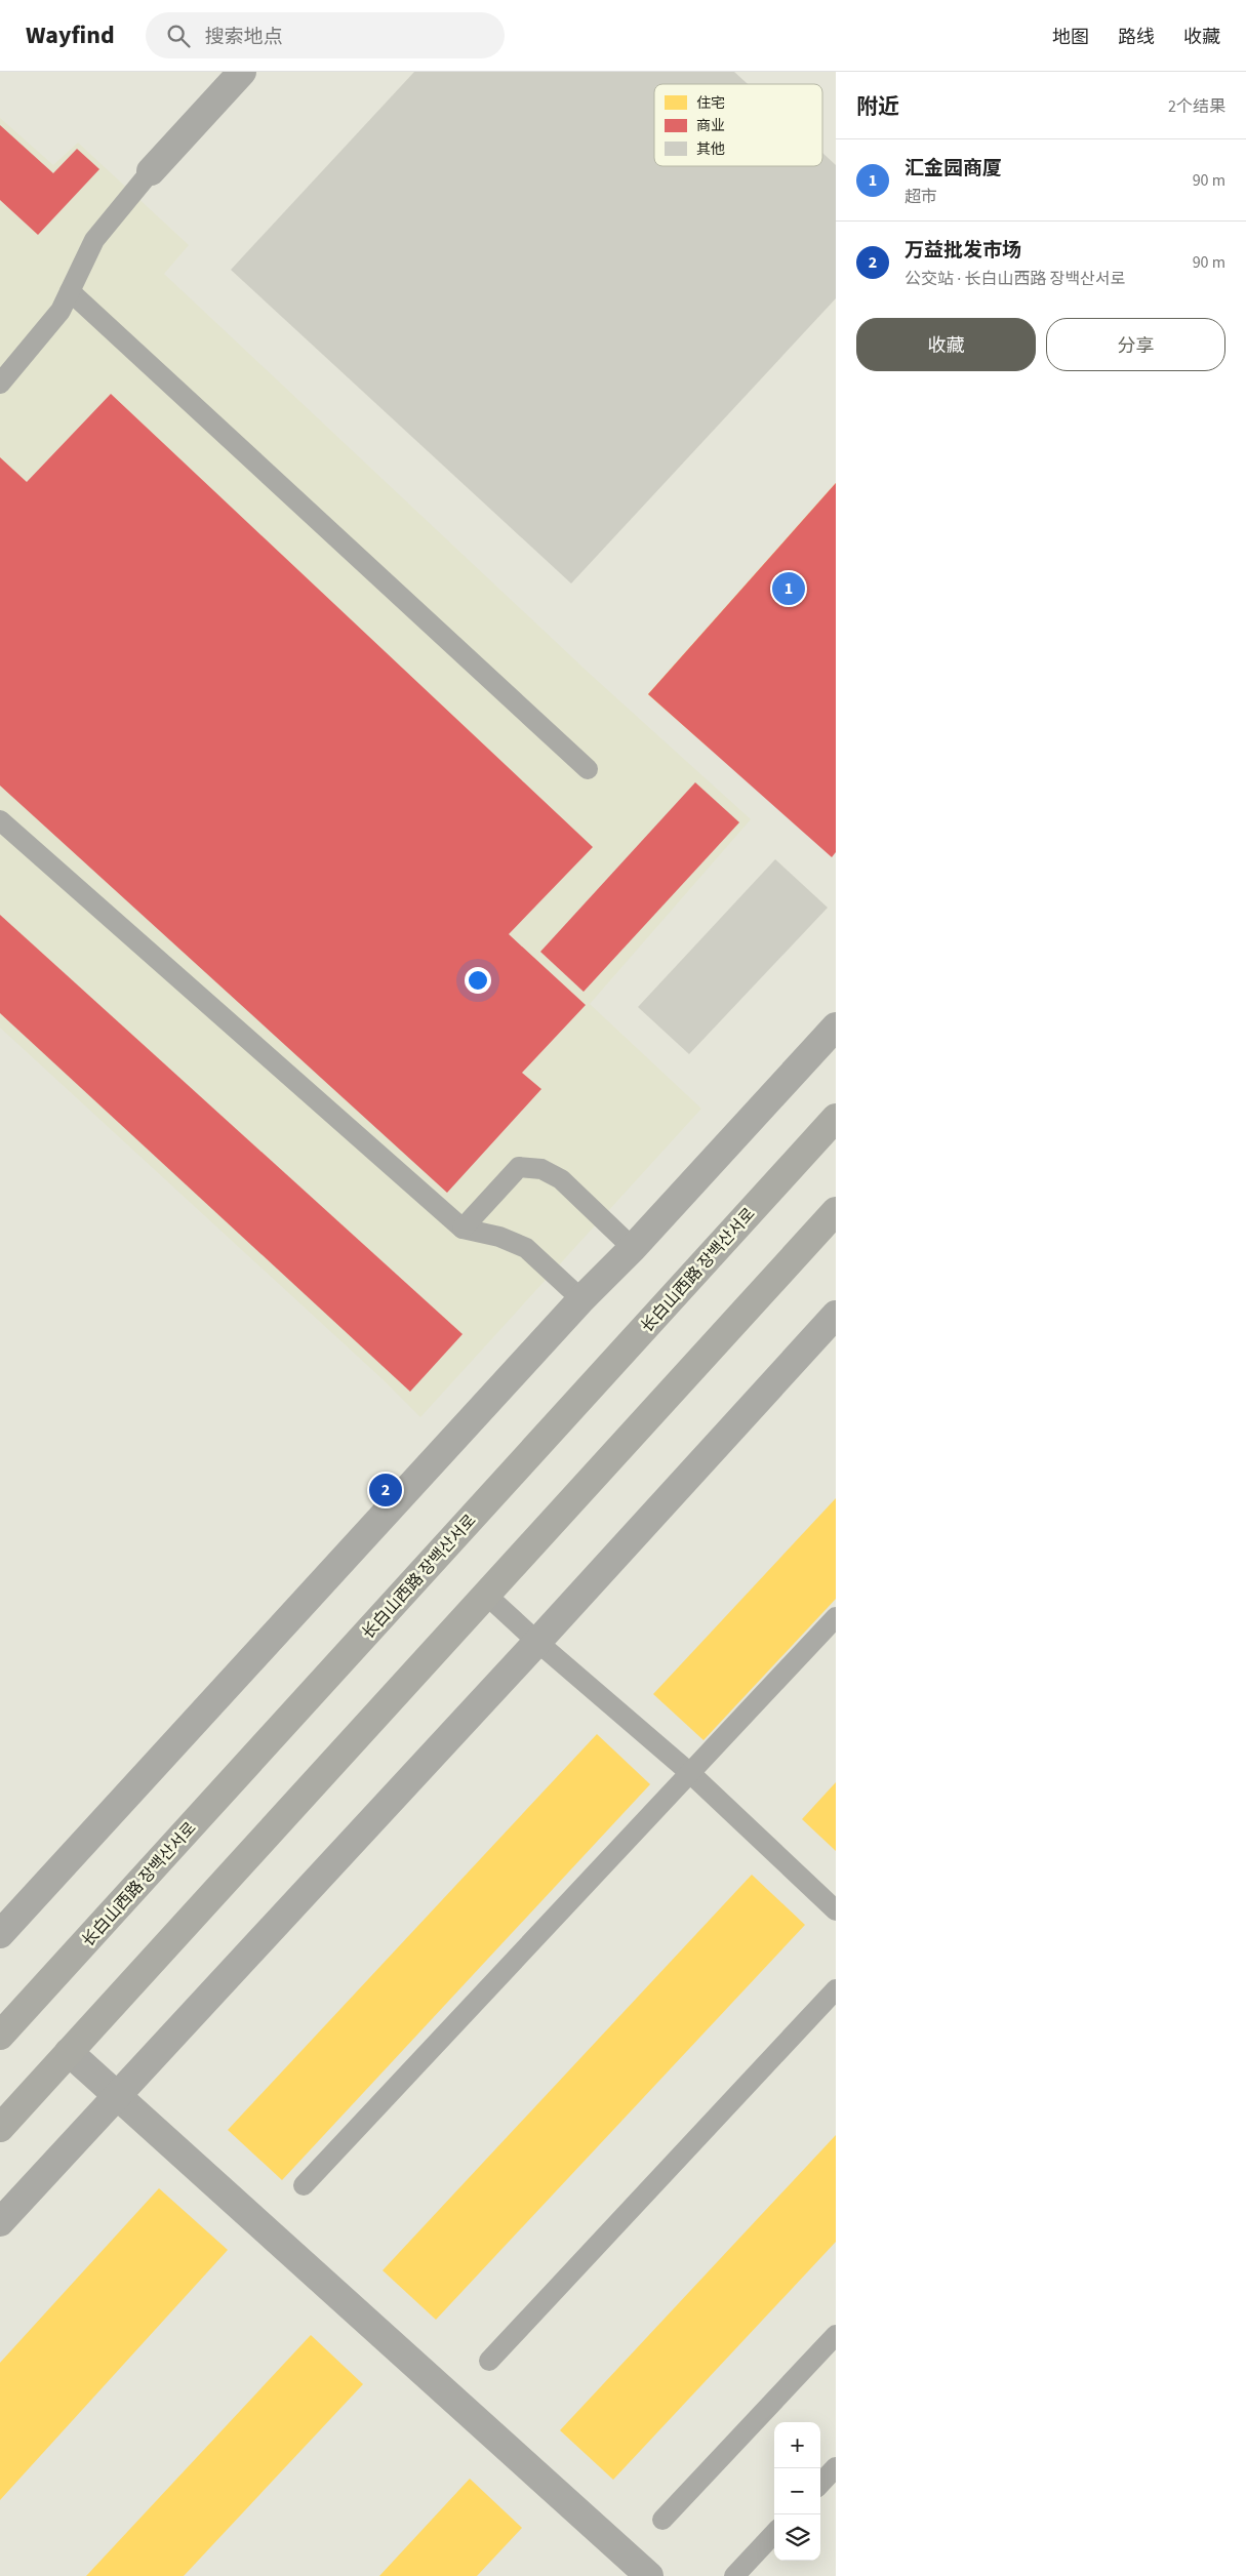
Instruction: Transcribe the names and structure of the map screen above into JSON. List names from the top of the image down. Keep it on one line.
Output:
{"streets":{"main road":["长白山西路 장백산서로"]},"legend":["住宅","商业","其他"],"page":{"header":"Wayfind","search":"搜索地点","nav":["地图","路线","收藏"],"heading":["附近","2个结果"],"list":[{"mark":"1","name":"汇金园商厦","note":"超市","value":"90 m"},{"mark":"2","name":"万益批发市场","note":"公交站 · 长白山西路 장백산서로","value":"90 m"}],"buttons":["收藏","分享"],"pins":["1","2"],"map_buttons":["+","−"]}}
